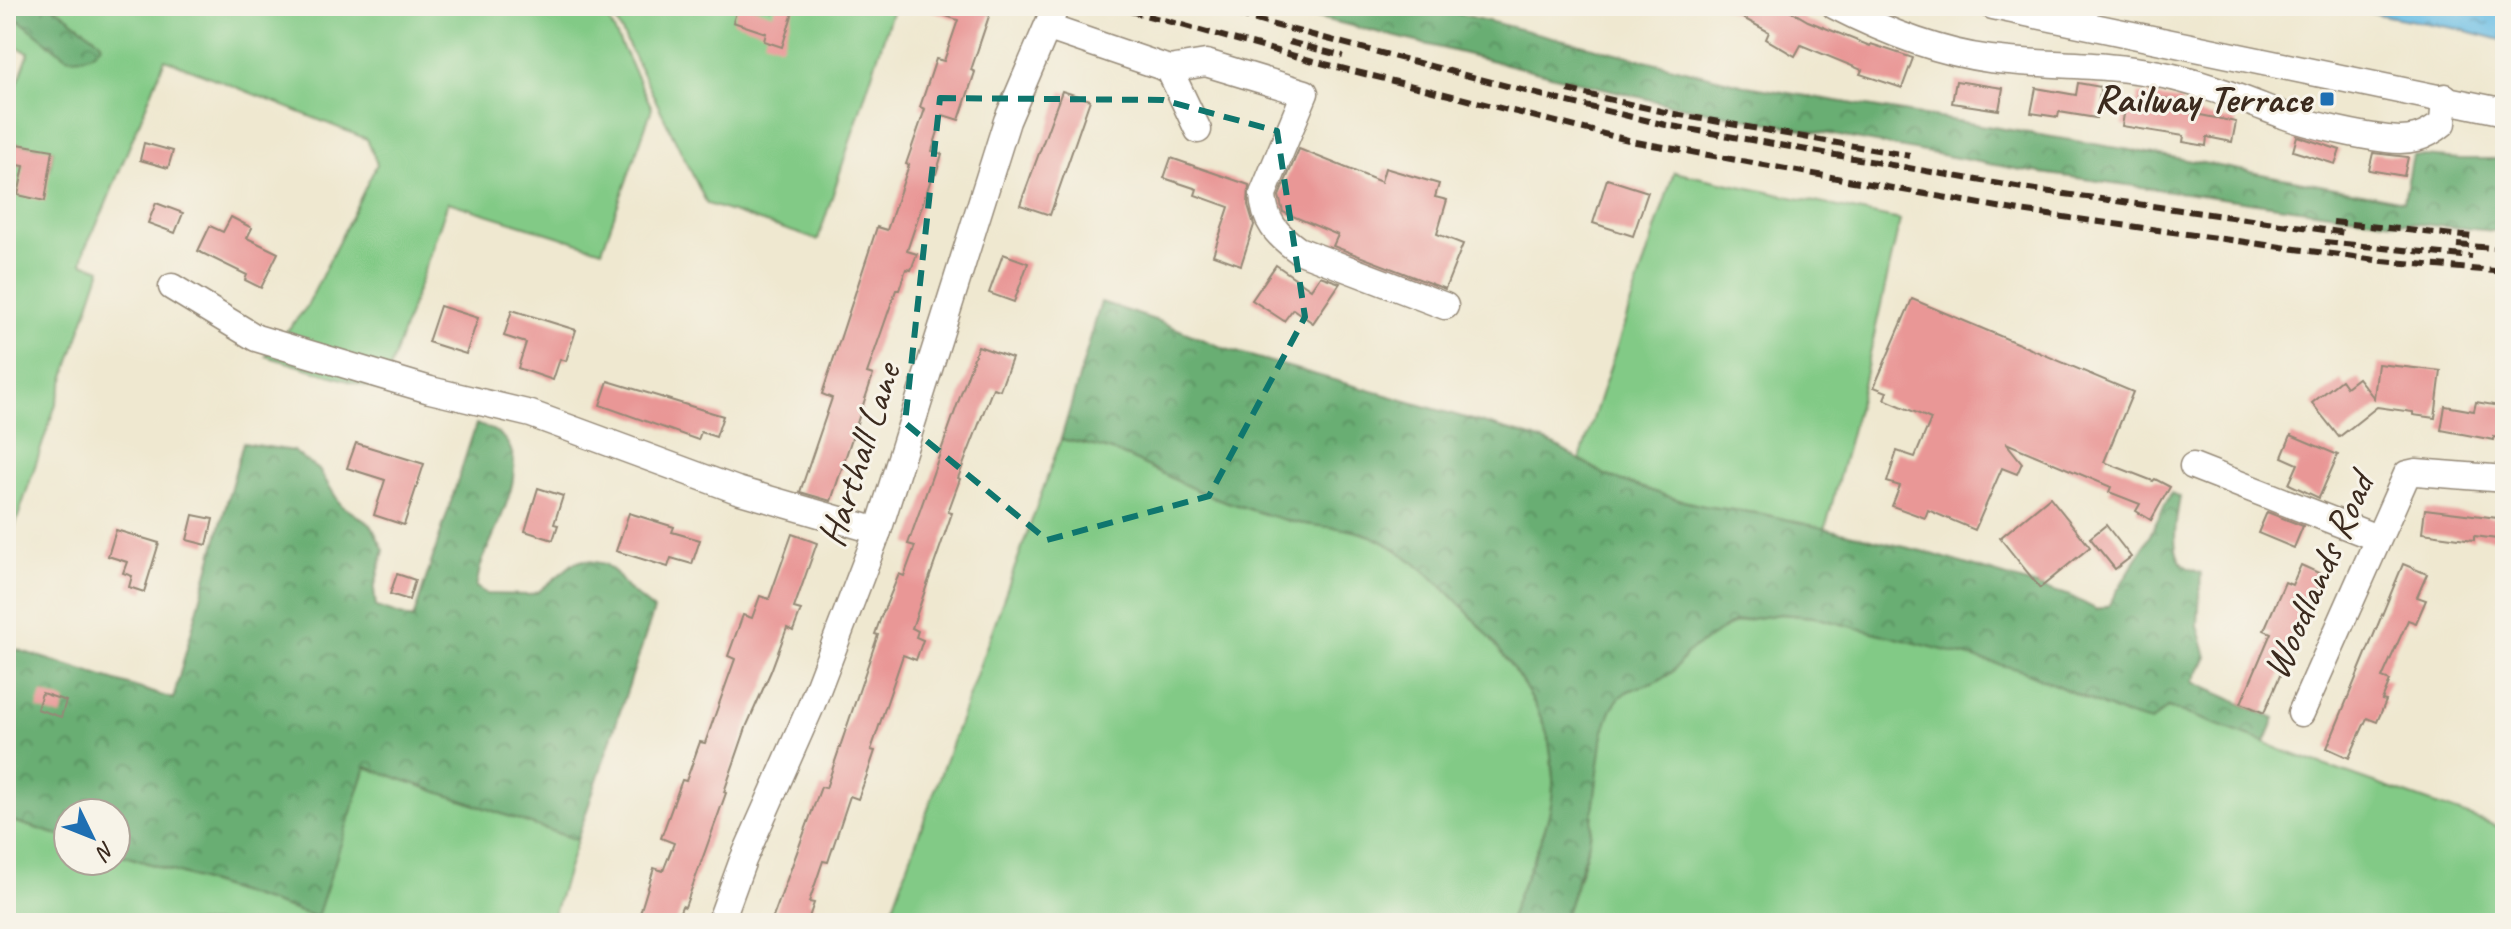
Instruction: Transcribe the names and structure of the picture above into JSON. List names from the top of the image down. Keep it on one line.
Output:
{"streets":{"street":["Harthall Lane","Woodlands Road"]},"places":{"transit":["Railway Terrace"]},"north":"bottom right"}
